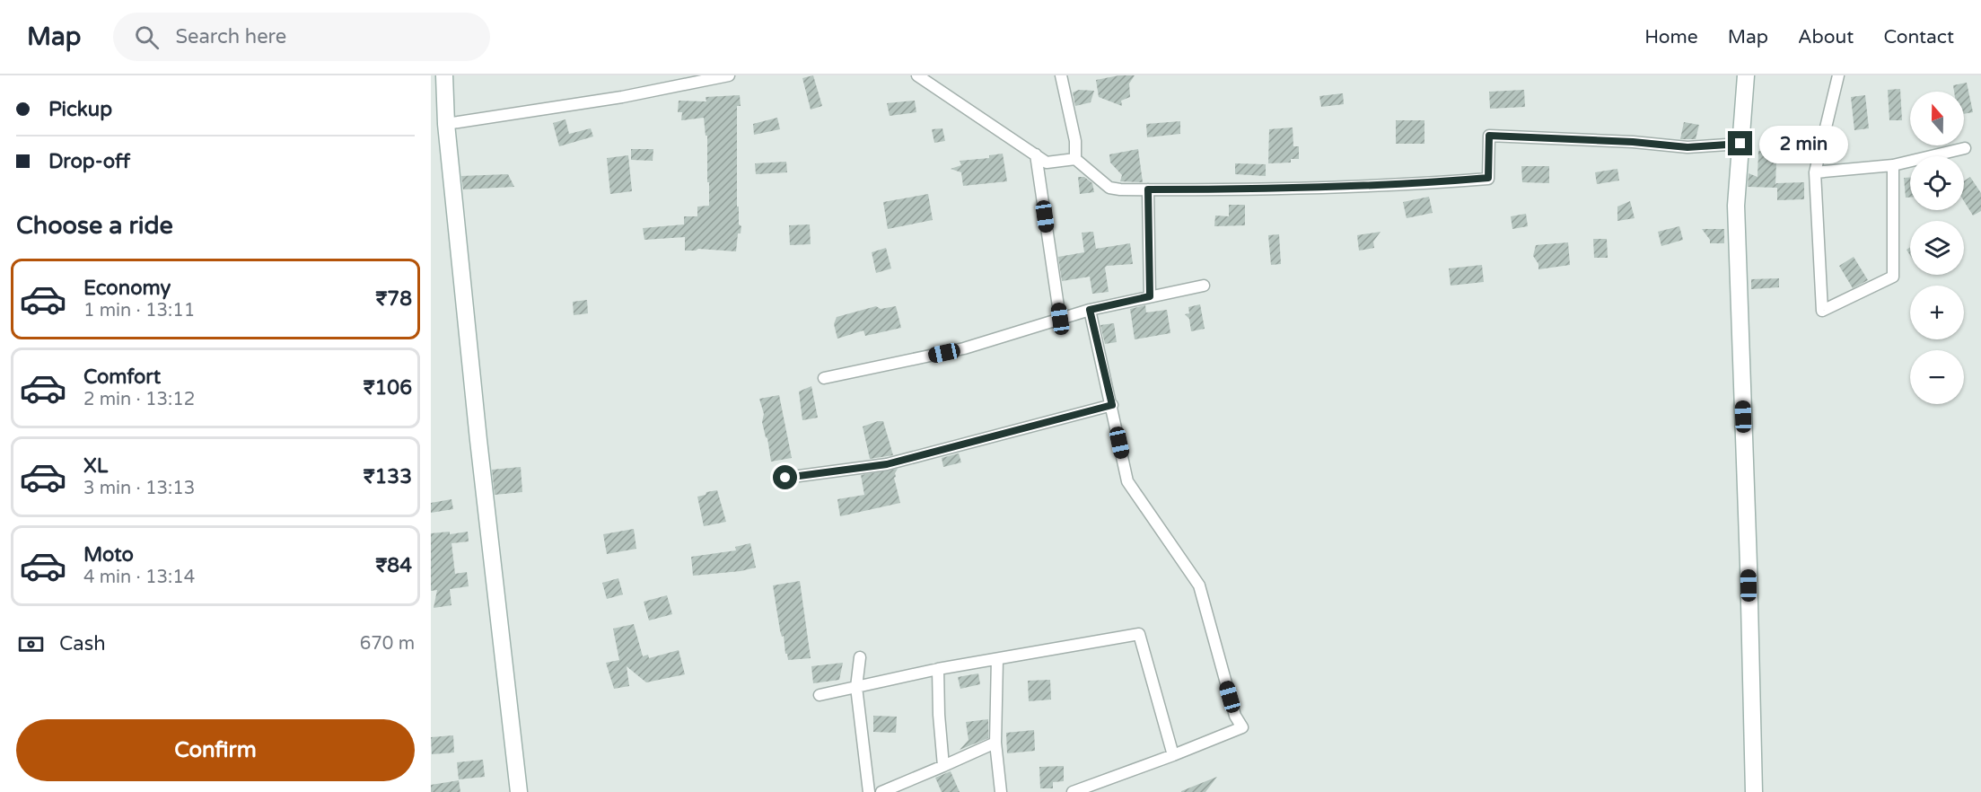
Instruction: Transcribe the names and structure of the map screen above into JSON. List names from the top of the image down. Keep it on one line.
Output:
{"north":"top","page":{"header":"Map","search":"Search here","nav":["Home","Map","About","Contact"],"banner":["Pickup","Drop-off"],"map_buttons":["+","−"],"bubble":"2 min","heading":"Choose a ride","list":[{"name":"Economy","note":"1 min · 13:11","value":"₹78"},{"name":"Comfort","note":"2 min · 13:12","value":"₹106"},{"name":"XL","note":"3 min · 13:13","value":"₹133"},{"name":"Moto","note":"4 min · 13:14","value":"₹84"}],"pay":["Cash","670 m"],"buttons":"Confirm"}}
